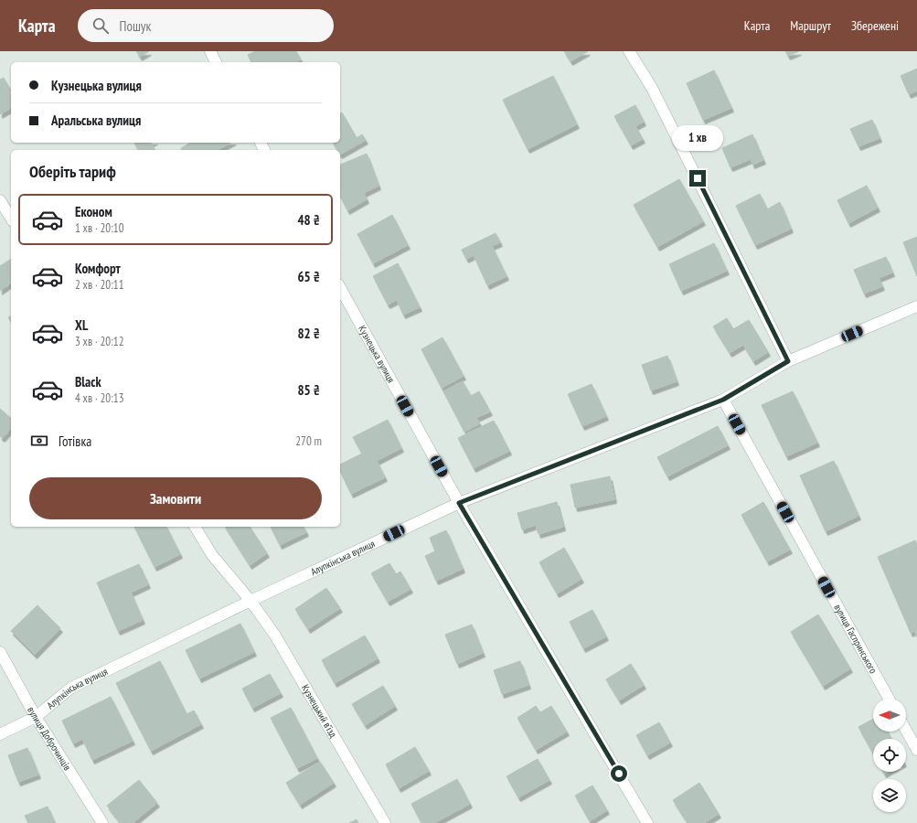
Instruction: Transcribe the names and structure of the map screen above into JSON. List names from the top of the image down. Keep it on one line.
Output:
{"streets":{"street":["Кузнецька вулиця","Алупкінська вулиця","вулиця Гаспринського","Кузнецький в’їзд","вулиця Доброчинців"]},"crossings":[["Кузнецька вулиця","Алупкінська вулиця"],["Алупкінська вулиця","вулиця Гаспринського"],["Алупкінська вулиця","Кузнецький в’їзд"],["Алупкінська вулиця","вулиця Доброчинців"]],"north":"left","page":{"header":"Карта","search":"Пошук","nav":["Карта","Маршрут","Збережені"],"banner":["Кузнецька вулиця","Аральська вулиця"],"bubble":"1 хв","heading":"Оберіть тариф","list":[{"name":"Економ","note":"1 хв · 20:10","value":"48 ₴"},{"name":"Комфорт","note":"2 хв · 20:11","value":"65 ₴"},{"name":"XL","note":"3 хв · 20:12","value":"82 ₴"},{"name":"Black","note":"4 хв · 20:13","value":"85 ₴"}],"pay":["Готівка","270 m"],"buttons":"Замовити"}}
